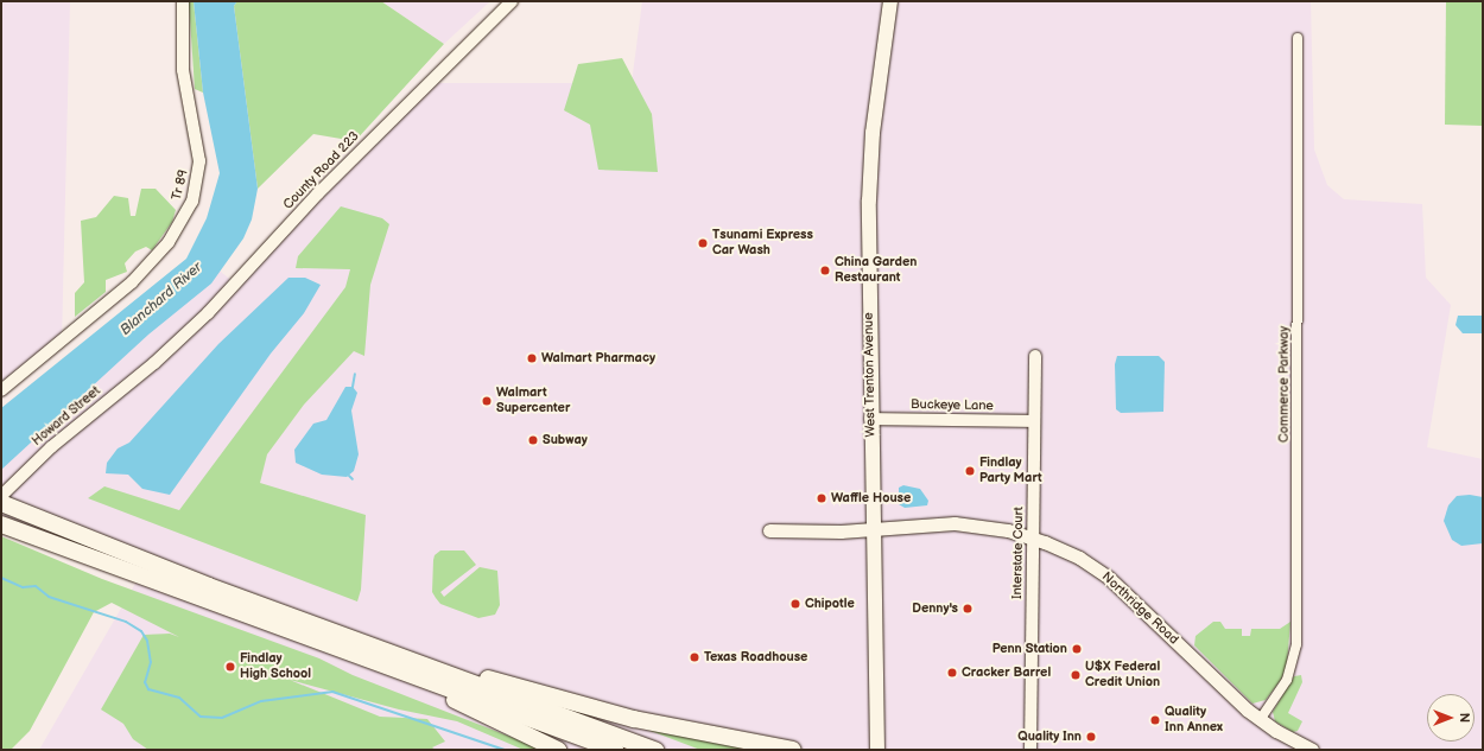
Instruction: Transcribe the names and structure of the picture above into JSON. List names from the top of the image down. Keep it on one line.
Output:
{"streets":{"main road":["West Trenton Avenue","Northridge Road"],"street":["County Road 223","Tr 89","Commerce Parkway","Buckeye Lane","Howard Street","Interstate Court"]},"crossings":[["County Road 223","Howard Street"],["West Trenton Avenue","Buckeye Lane"],["West Trenton Avenue","Northridge Road"],["Commerce Parkway","Northridge Road"],["Buckeye Lane","Interstate Court"],["Interstate Court","Northridge Road"]],"water":["Blanchard River"],"places":["Tsunami Express Car Wash","China Garden Restaurant","Walmart Pharmacy","Walmart Supercenter","Subway","Findlay Party Mart","Waffle House","Chipotle","Denny's","Penn Station","Texas Roadhouse","Findlay High School","Cracker Barrel","U$X Federal Credit Union","Quality Inn Annex","Quality Inn"],"north":"right"}
